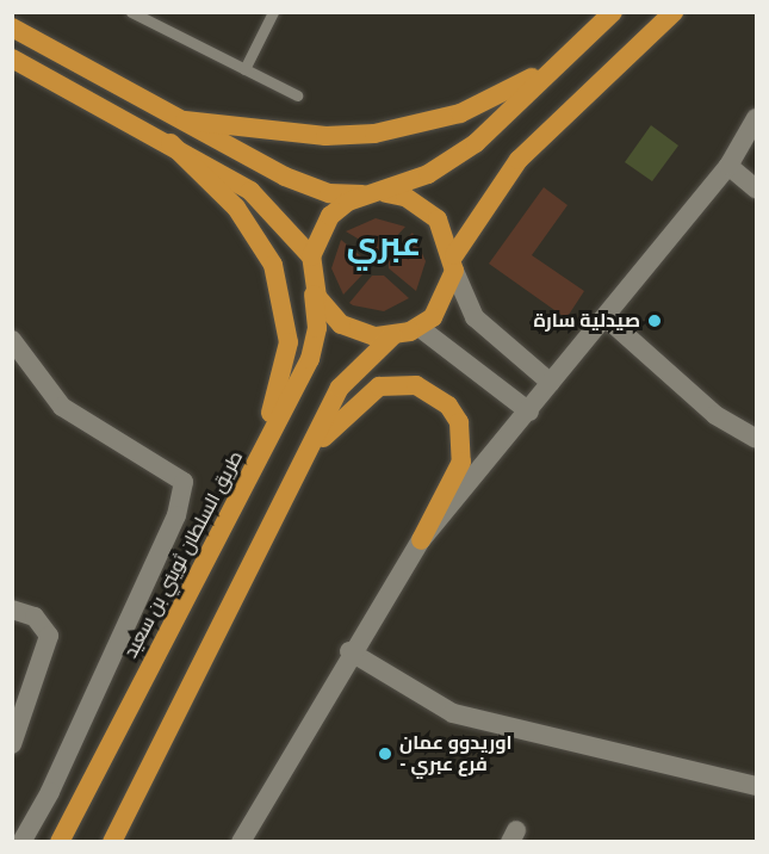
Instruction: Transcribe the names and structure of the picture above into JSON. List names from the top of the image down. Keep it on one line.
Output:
{"streets":{"highway":["طريق السلطان ثويني بن سعيد"]},"districts":["عبري"],"places":["صيدلية سارة","اوريدوو عمان - فرع عبري"]}
